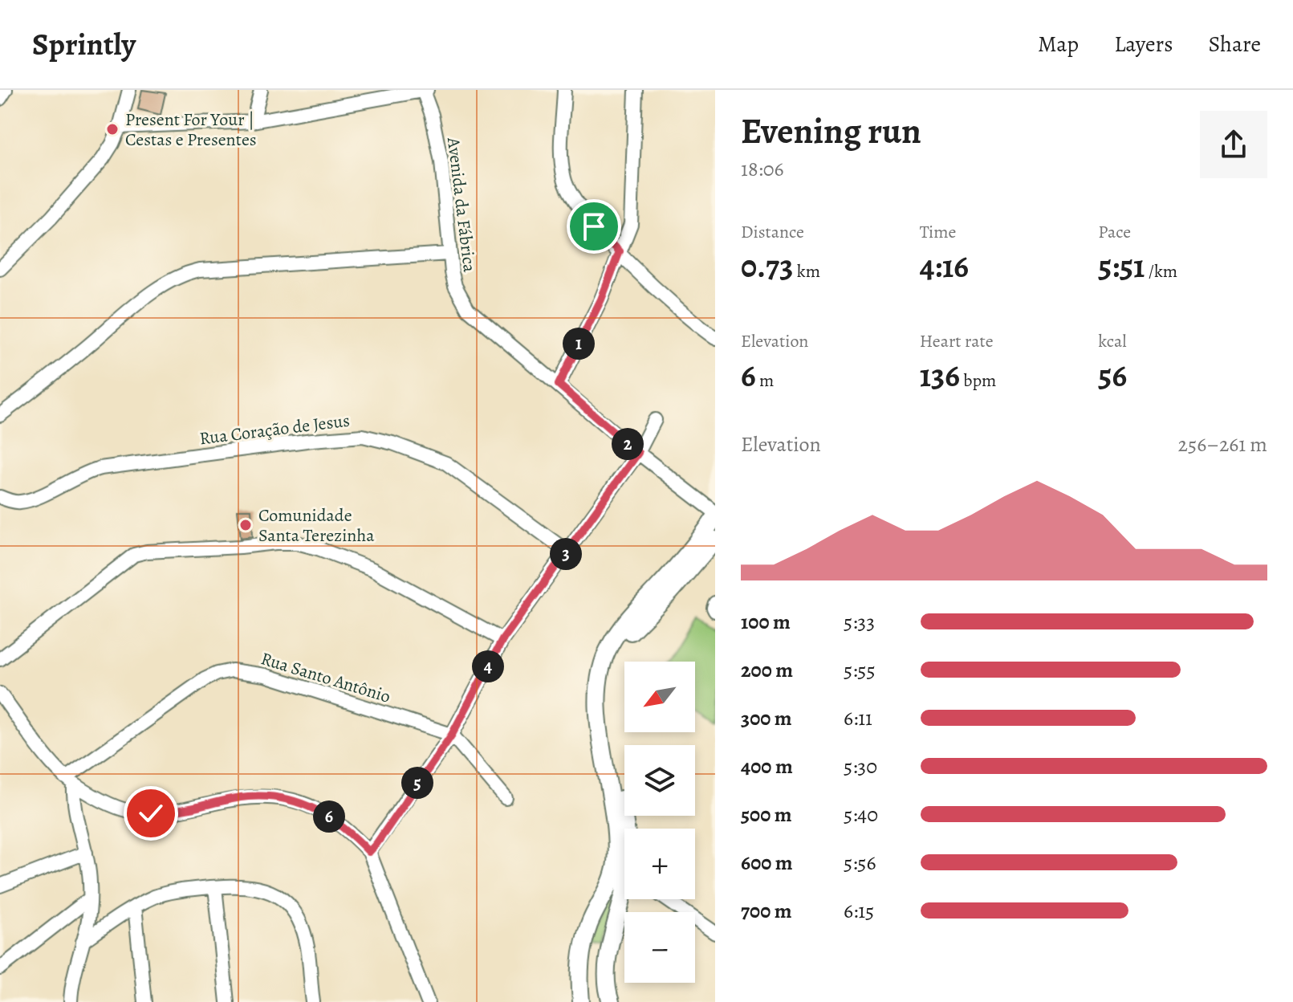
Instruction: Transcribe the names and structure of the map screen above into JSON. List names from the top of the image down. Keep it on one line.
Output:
{"streets":{"street":["Avenida da Fábrica","Rua Coração de Jesus","Rua Santo Antônio"]},"places":["Present For Your | Cestas e Presentes","Comunidade Santa Terezinha"],"north":"bottom left","page":{"header":"Sprintly","nav":["Map","Layers","Share"],"heading":["Evening run","18:06"],"stats":[["Distance","0.73 km"],["Time","4:16"],["Pace","5:51 /km"],["Elevation","6 m"],["Heart rate","136 bpm"],["kcal","56"]],"pins":["1","2","3","4","5","6"],"chart":["Elevation","256–261 m"],"list":[{"name":"100 m","note":"5:33"},{"name":"200 m","note":"5:55"},{"name":"300 m","note":"6:11"},{"name":"400 m","note":"5:30"},{"name":"500 m","note":"5:40"},{"name":"600 m","note":"5:56"},{"name":"700 m","note":"6:15"}],"map_buttons":["+","−"]}}
